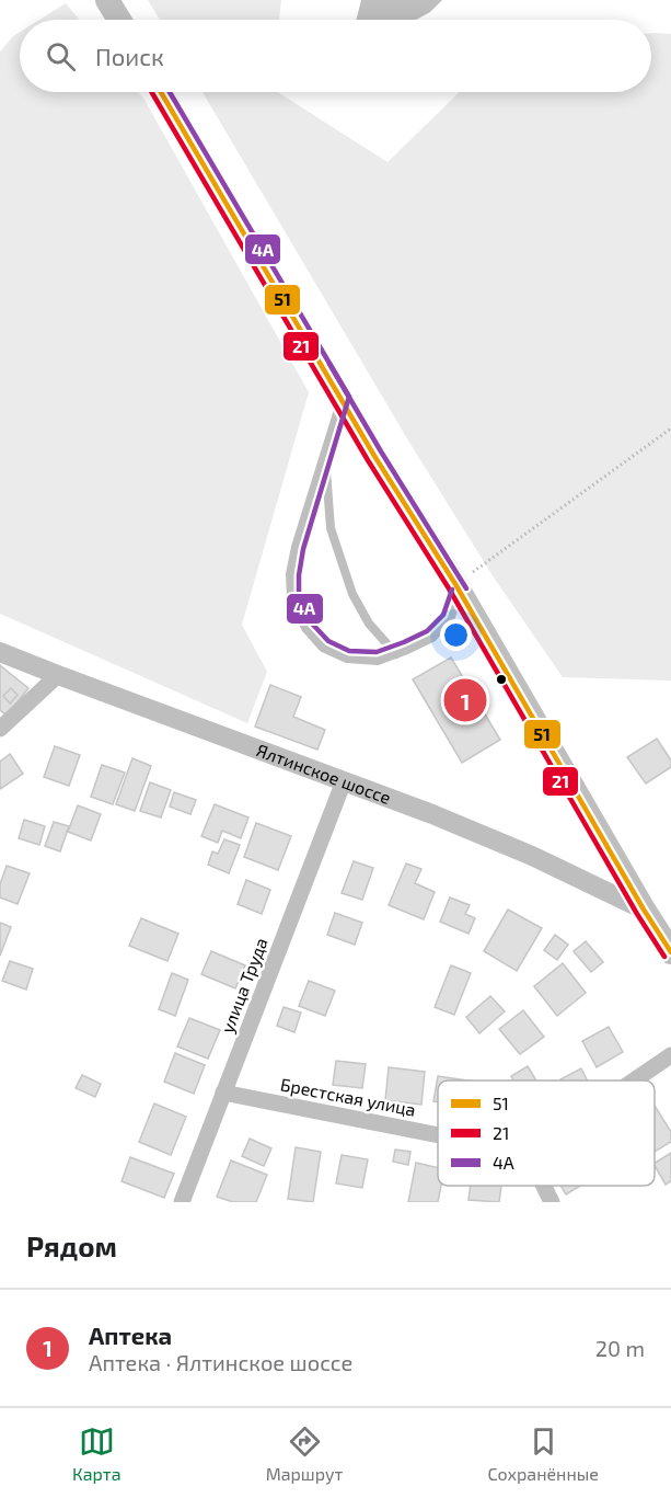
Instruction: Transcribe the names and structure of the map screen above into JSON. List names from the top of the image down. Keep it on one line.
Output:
{"streets":{"street":["Ялтинское шоссе","улица Труда","Брестская улица"]},"crossings":[["Ялтинское шоссе","улица Труда"],["улица Труда","Брестская улица"]],"lines":["transit line 51","transit line 21","transit line 4А"],"legend":["51","21","4А"],"page":{"search":"Поиск","pins":"1","heading":"Рядом","list":[{"mark":"1","name":"Аптека","note":"Аптека · Ялтинское шоссе","value":"20 m"}],"nav":["Карта","Маршрут","Сохранённые"]}}
